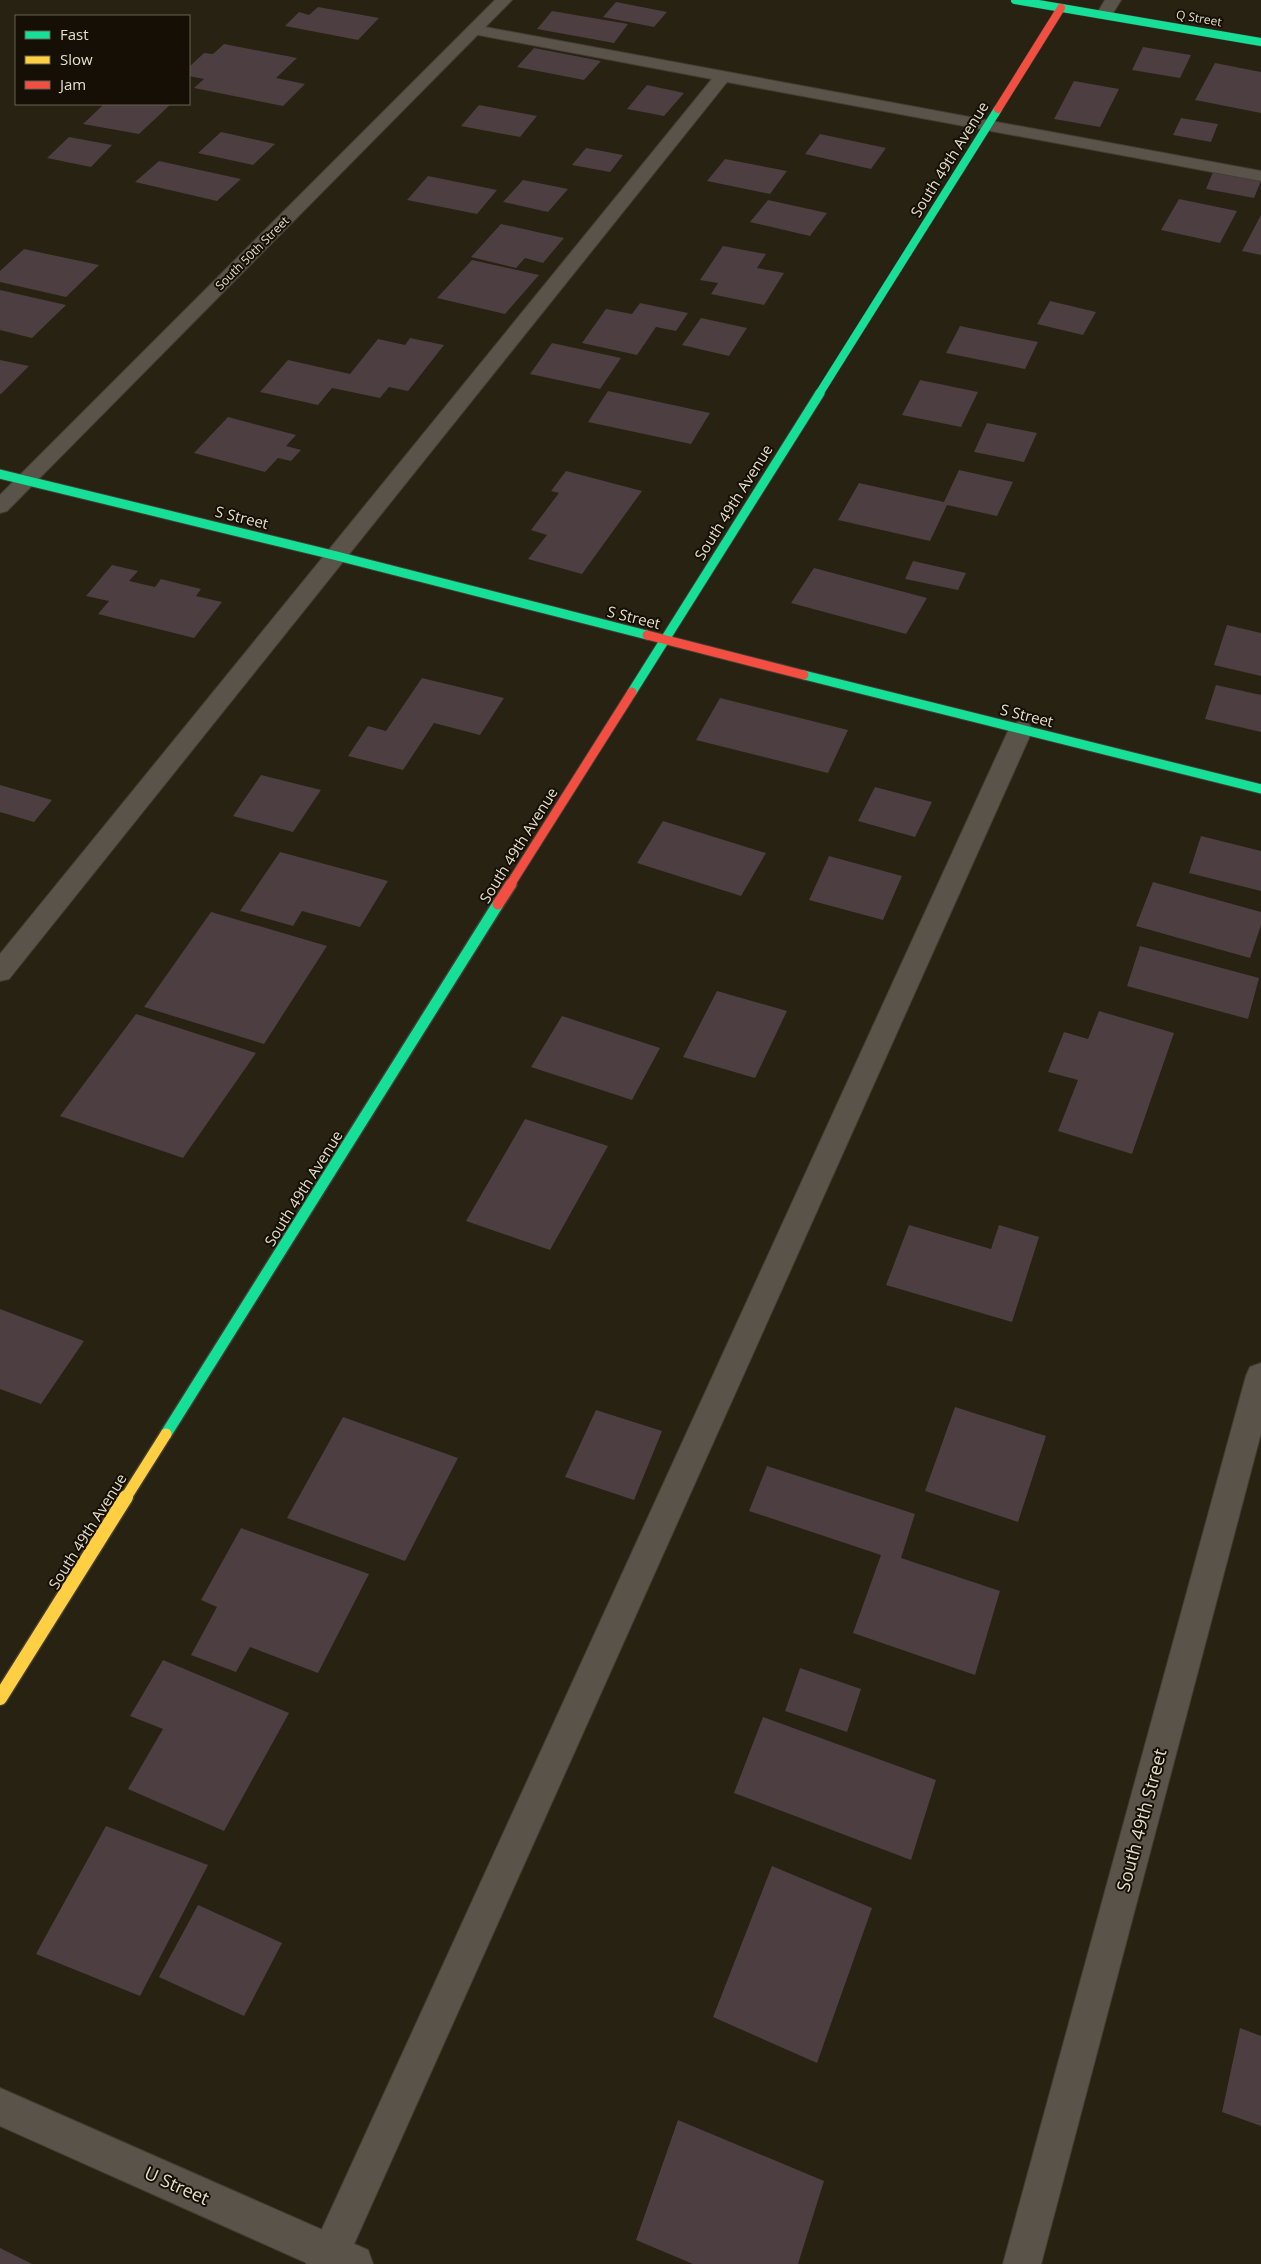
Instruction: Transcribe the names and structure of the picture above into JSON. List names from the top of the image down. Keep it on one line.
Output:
{"streets":{"street":["Q Street","South 49th Avenue","South 50th Street","S Street","South 49th Street","U Street"]},"crossings":[["Q Street","South 49th Avenue"],["South 49th Avenue","S Street"],["South 50th Street","S Street"]],"legend":["Fast","Slow","Jam"]}
